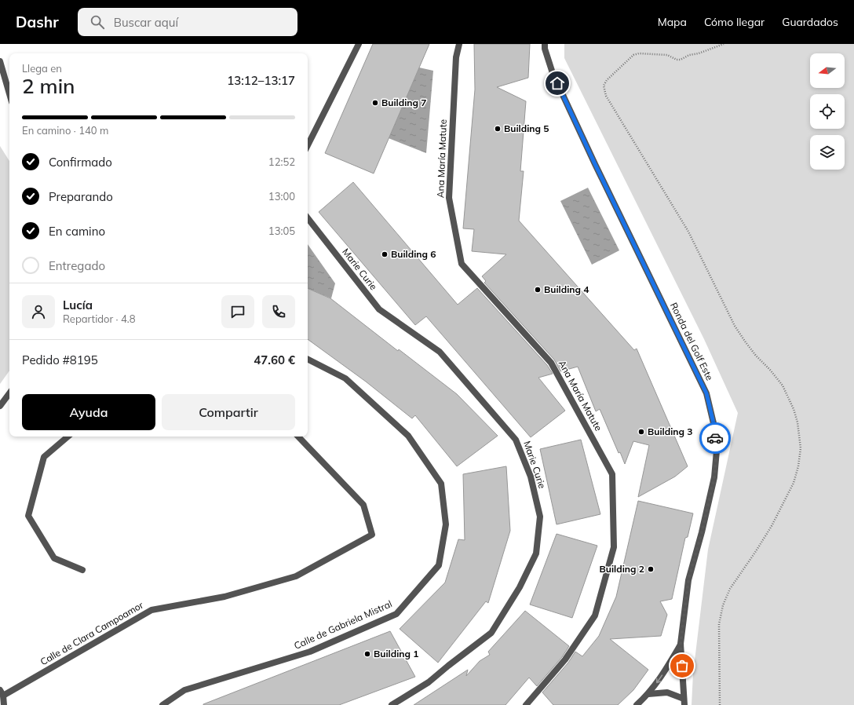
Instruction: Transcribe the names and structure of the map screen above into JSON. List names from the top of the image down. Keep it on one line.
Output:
{"streets":{"street":["Ana María Matute","Marie Curie","Ronda del Golf Este","Calle de Gabriela Mistral","Calle de Clara Campoamor"]},"places":["Building 7","Building 5","Building 6","Building 4","Building 3","Building 2","Building 1"],"north":"left","page":{"header":"Dashr","search":"Buscar aquí","nav":["Mapa","Cómo llegar","Guardados"],"heading":["2 min","Llega en","13:12–13:17"],"panel":["Lucía","Repartidor · 4.8","Pedido #8195","47.60 €"],"bar":"En camino · 140 m","list":[["Confirmado","12:52"],["Preparando","13:00"],["En camino","13:05"],"Entregado"],"buttons":["Ayuda","Compartir"]}}
